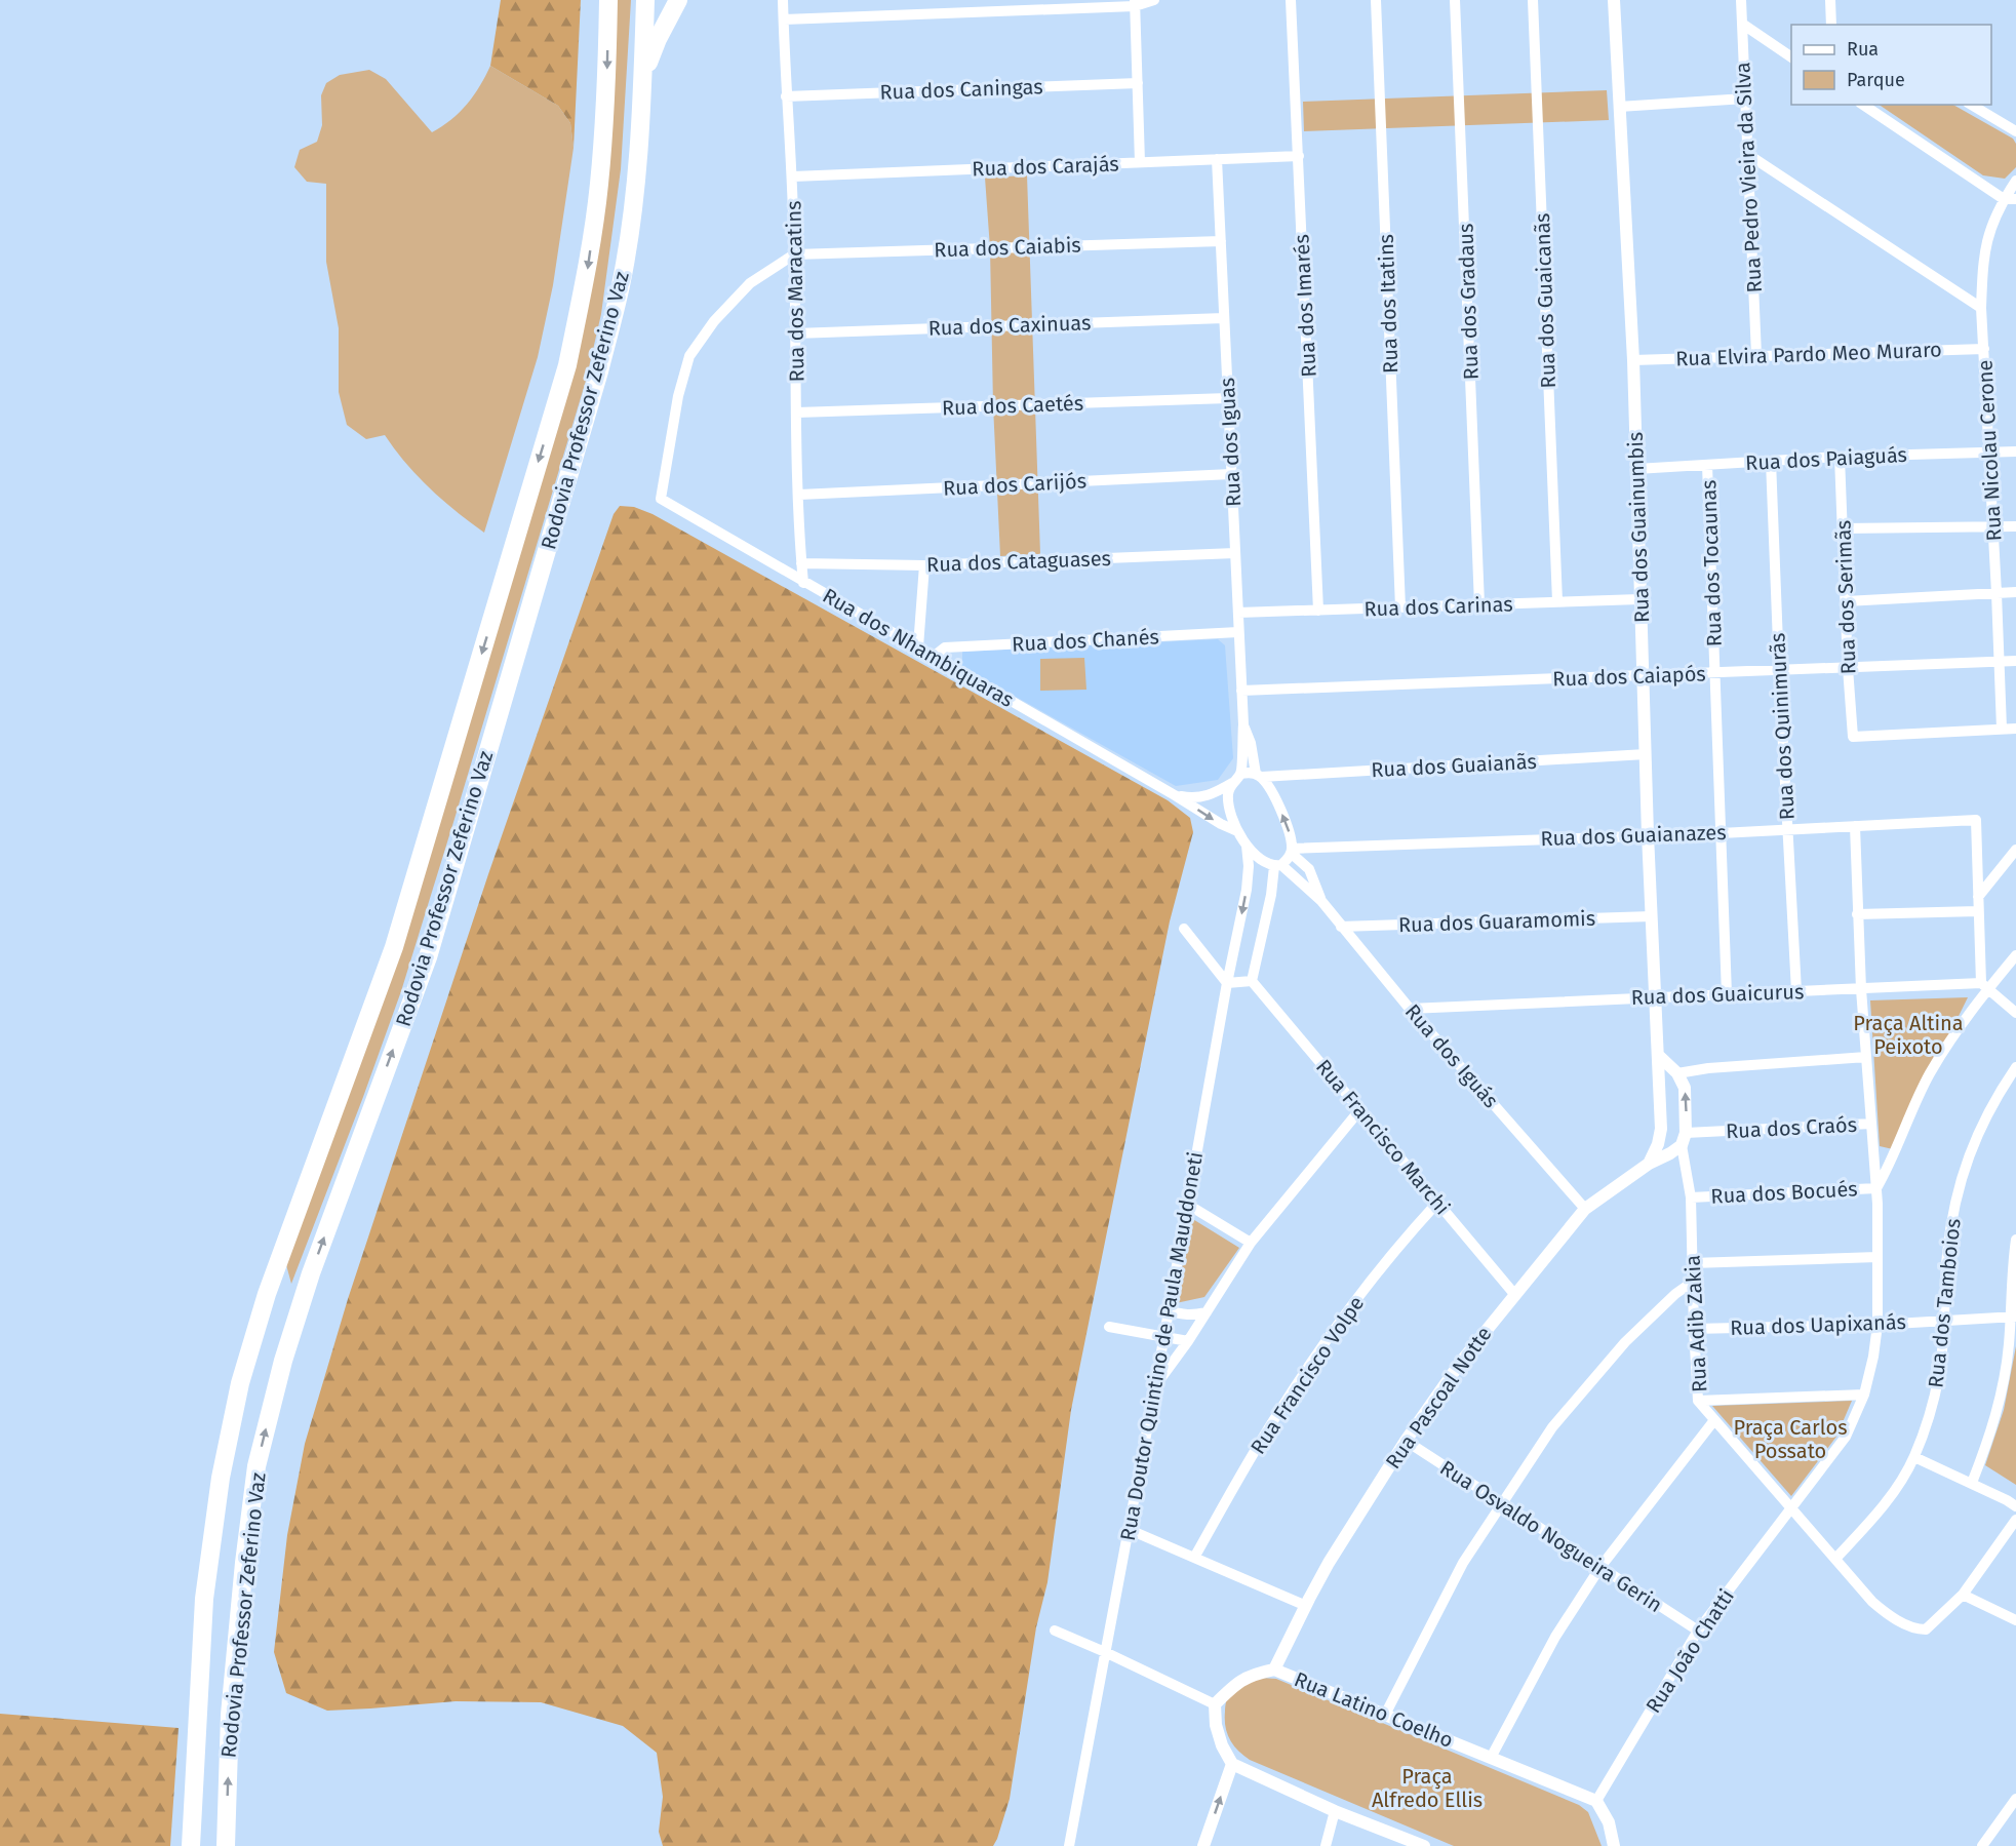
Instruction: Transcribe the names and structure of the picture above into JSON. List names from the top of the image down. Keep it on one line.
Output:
{"streets":{"highway":["Rodovia Professor Zeferino Vaz"],"street":["Rua dos Caningas","Rua dos Carajás","Rua Pedro Vieira da Silva","Rua dos Caiabis","Rua dos Maracatins","Rua dos Guaicanãs","Rua dos Gradaus","Rua dos Itatins","Rua dos Imarés","Rua dos Caxinuas","Rua Elvira Pardo Meo Muraro","Rua dos Caetés","Rua dos Iguas","Rua Nicolau Cerone","Rua dos Paiaguás","Rua dos Carijós","Rua dos Guainumbis","Rua dos Cataguases","Rua dos Tocaunas","Rua dos Serimãs","Rua dos Carinas","Rua dos Chanés","Rua dos Nhambiquaras","Rua dos Caiapós","Rua dos Quinimurãs","Rua dos Guaianãs","Rua dos Guaianazes","Rua dos Guaramomis","Rua dos Guaicurus","Rua dos Iguás","Rua dos Craós","Rua Francisco Marchi","Rua dos Bocués","Rua dos Tamboios","Rua Adib Zakia","Rua dos Uapixanás","Rua Doutor Quintino de Paula Mauddoneti","Rua Francisco Volpe","Rua Pascoal Notte","Rua Osvaldo Nogueira Gerin","Rua João Chatti","Rua Latino Coelho"]},"crossings":[["Rua dos Caningas","Rua dos Maracatins"],["Rua dos Carajás","Rua dos Maracatins"],["Rua dos Carajás","Rua dos Imarés"],["Rua dos Carajás","Rua dos Iguas"],["Rua Pedro Vieira da Silva","Rua Elvira Pardo Meo Muraro"],["Rua dos Caiabis","Rua dos Maracatins"],["Rua dos Caiabis","Rua dos Iguas"],["Rua dos Caiabis","Rua dos Nhambiquaras"],["Rua dos Maracatins","Rua dos Caxinuas"],["Rua dos Maracatins","Rua dos Caetés"],["Rua dos Maracatins","Rua dos Carijós"],["Rua dos Maracatins","Rua dos Cataguases"],["Rua dos Maracatins","Rua dos Nhambiquaras"],["Rua dos Guaicanãs","Rua dos Carinas"],["Rua dos Gradaus","Rua dos Carinas"],["Rua dos Itatins","Rua dos Carinas"],["Rua dos Imarés","Rua dos Carinas"],["Rua dos Caxinuas","Rua dos Iguas"],["Rua Elvira Pardo Meo Muraro","Rua Nicolau Cerone"],["Rua Elvira Pardo Meo Muraro","Rua dos Guainumbis"],["Rua dos Caetés","Rua dos Iguas"],["Rua dos Iguas","Rua dos Carijós"],["Rua dos Iguas","Rua dos Cataguases"],["Rua dos Iguas","Rua dos Carinas"],["Rua dos Iguas","Rua dos Chanés"],["Rua dos Iguas","Rua dos Caiapós"],["Rua dos Iguas","Rua dos Guaianãs"],["Rua dos Iguas","Rua dos Guaianazes"],["Rua dos Iguas","Rua dos Iguás"],["Rua Nicolau Cerone","Rua dos Paiaguás"],["Rua Nicolau Cerone","Rua dos Serimãs"],["Rua Nicolau Cerone","Rua dos Caiapós"],["Rua dos Paiaguás","Rua dos Guainumbis"],["Rua dos Paiaguás","Rua dos Tocaunas"],["Rua dos Paiaguás","Rua dos Serimãs"],["Rua dos Paiaguás","Rua dos Quinimurãs"],["Rua dos Guainumbis","Rua dos Carinas"],["Rua dos Guainumbis","Rua dos Caiapós"],["Rua dos Guainumbis","Rua dos Guaianãs"],["Rua dos Guainumbis","Rua dos Guaianazes"],["Rua dos Guainumbis","Rua dos Guaramomis"],["Rua dos Guainumbis","Rua dos Guaicurus"],["Rua dos Guainumbis","Rua Pascoal Notte"],["Rua dos Tocaunas","Rua dos Caiapós"],["Rua dos Tocaunas","Rua dos Guaianazes"],["Rua dos Tocaunas","Rua dos Guaicurus"],["Rua dos Serimãs","Rua dos Caiapós"],["Rua dos Chanés","Rua dos Nhambiquaras"],["Rua dos Caiapós","Rua dos Quinimurãs"],["Rua dos Quinimurãs","Rua dos Guaianazes"],["Rua dos Quinimurãs","Rua dos Guaicurus"],["Rua dos Guaianazes","Rua dos Iguás"],["Rua dos Guaianazes","Rua João Chatti"],["Rua dos Guaramomis","Rua dos Iguás"],["Rua dos Guaicurus","Rua dos Iguás"],["Rua dos Guaicurus","Rua João Chatti"],["Rua dos Iguás","Rua Pascoal Notte"],["Rua dos Craós","Rua Adib Zakia"],["Rua dos Craós","Rua João Chatti"],["Rua Francisco Marchi","Rua Francisco Volpe"],["Rua Francisco Marchi","Rua Pascoal Notte"],["Rua dos Bocués","Rua Adib Zakia"],["Rua dos Bocués","Rua João Chatti"],["Rua dos Tamboios","Rua Adib Zakia"],["Rua dos Tamboios","Rua dos Uapixanás"],["Rua Adib Zakia","Rua dos Uapixanás"],["Rua Adib Zakia","Rua João Chatti"],["Rua dos Uapixanás","Rua João Chatti"],["Rua Pascoal Notte","Rua Osvaldo Nogueira Gerin"],["Rua Pascoal Notte","Rua Latino Coelho"],["Rua Osvaldo Nogueira Gerin","Rua João Chatti"],["Rua João Chatti","Rua Latino Coelho"]],"parks":["Praça Altina Peixoto","Praça Carlos Possato","Praça Alfredo Ellis"],"legend":["Rua","Parque"]}
